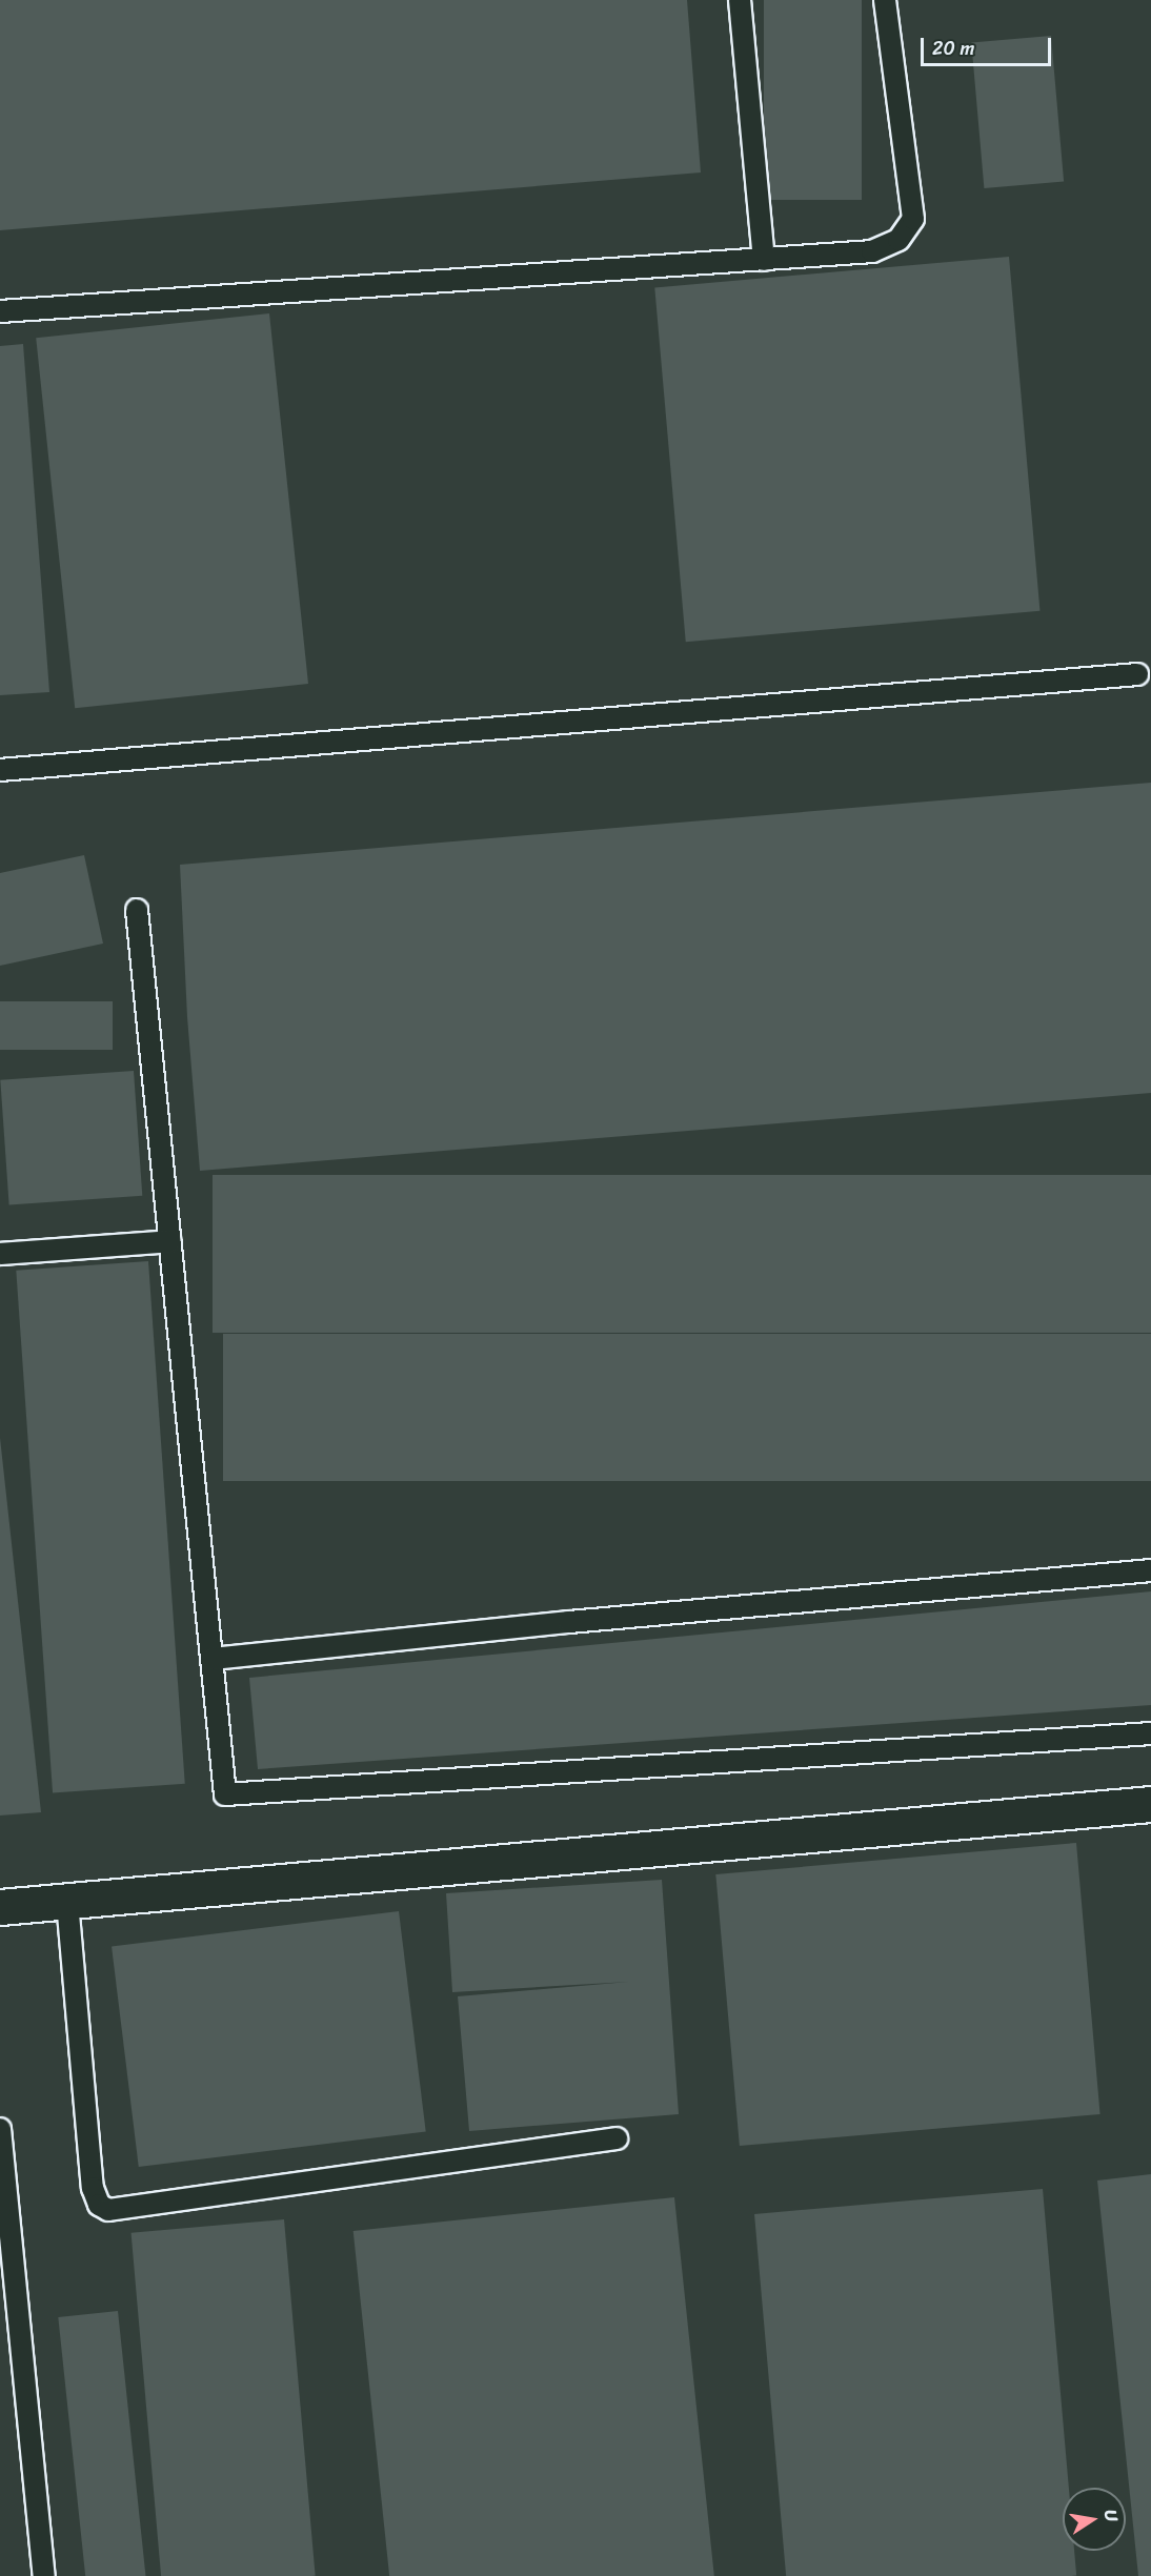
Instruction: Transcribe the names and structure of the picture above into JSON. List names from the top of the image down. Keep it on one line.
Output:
{"scale_bar":"20 m","north":"right"}
